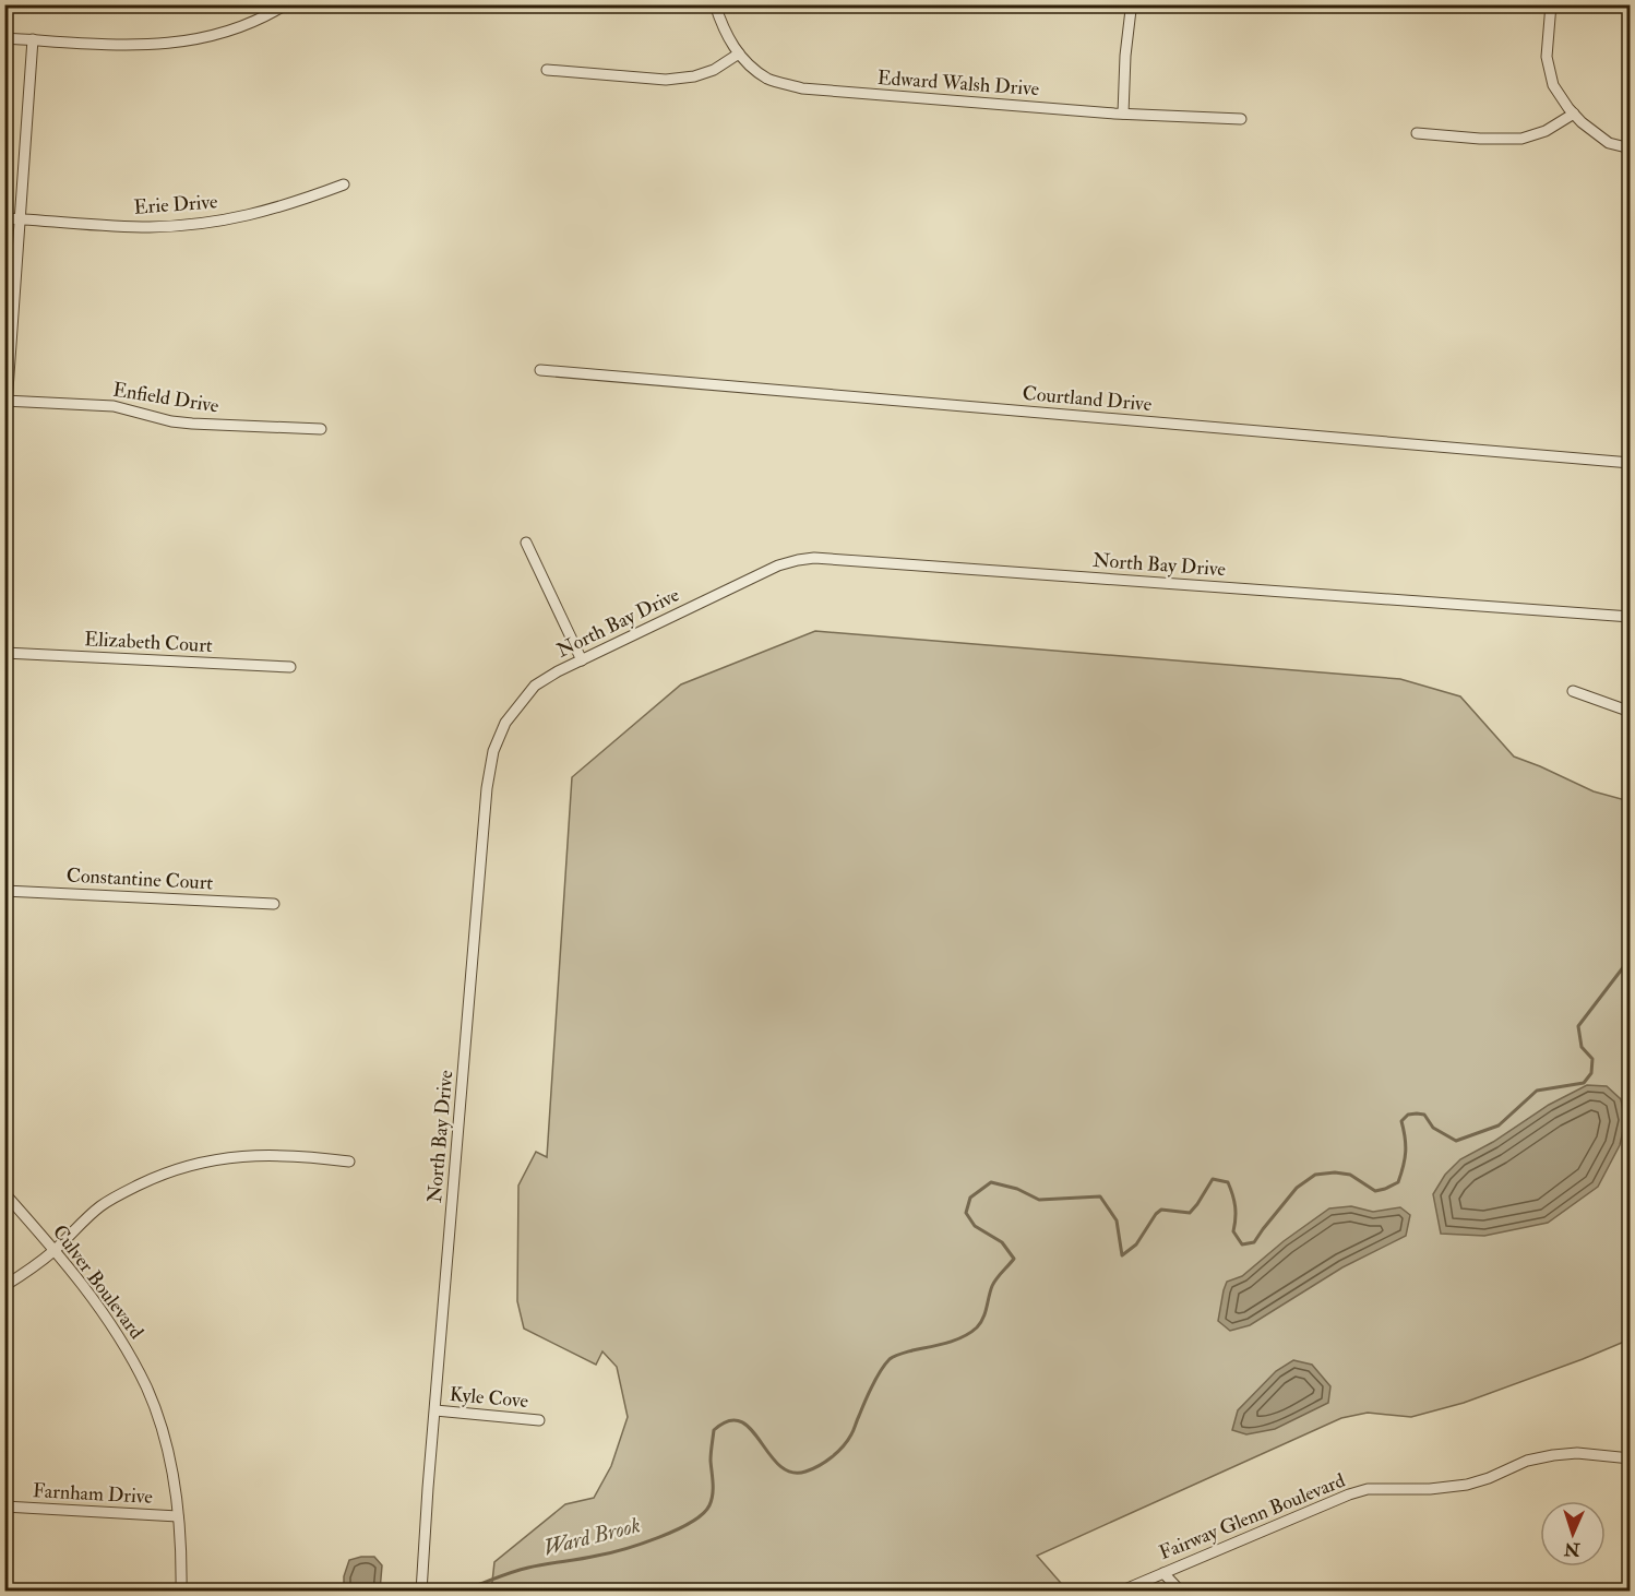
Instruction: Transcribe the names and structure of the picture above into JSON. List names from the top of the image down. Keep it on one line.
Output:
{"streets":{"street":["Edward Walsh Drive","Erie Drive","Enfield Drive","Courtland Drive","North Bay Drive","Elizabeth Court","Constantine Court","Culver Boulevard","Kyle Cove","Farnham Drive","Fairway Glenn Boulevard"]},"crossings":[["North Bay Drive","Kyle Cove"],["Culver Boulevard","Farnham Drive"]],"water":["Ward Brook"],"north":"bottom"}
